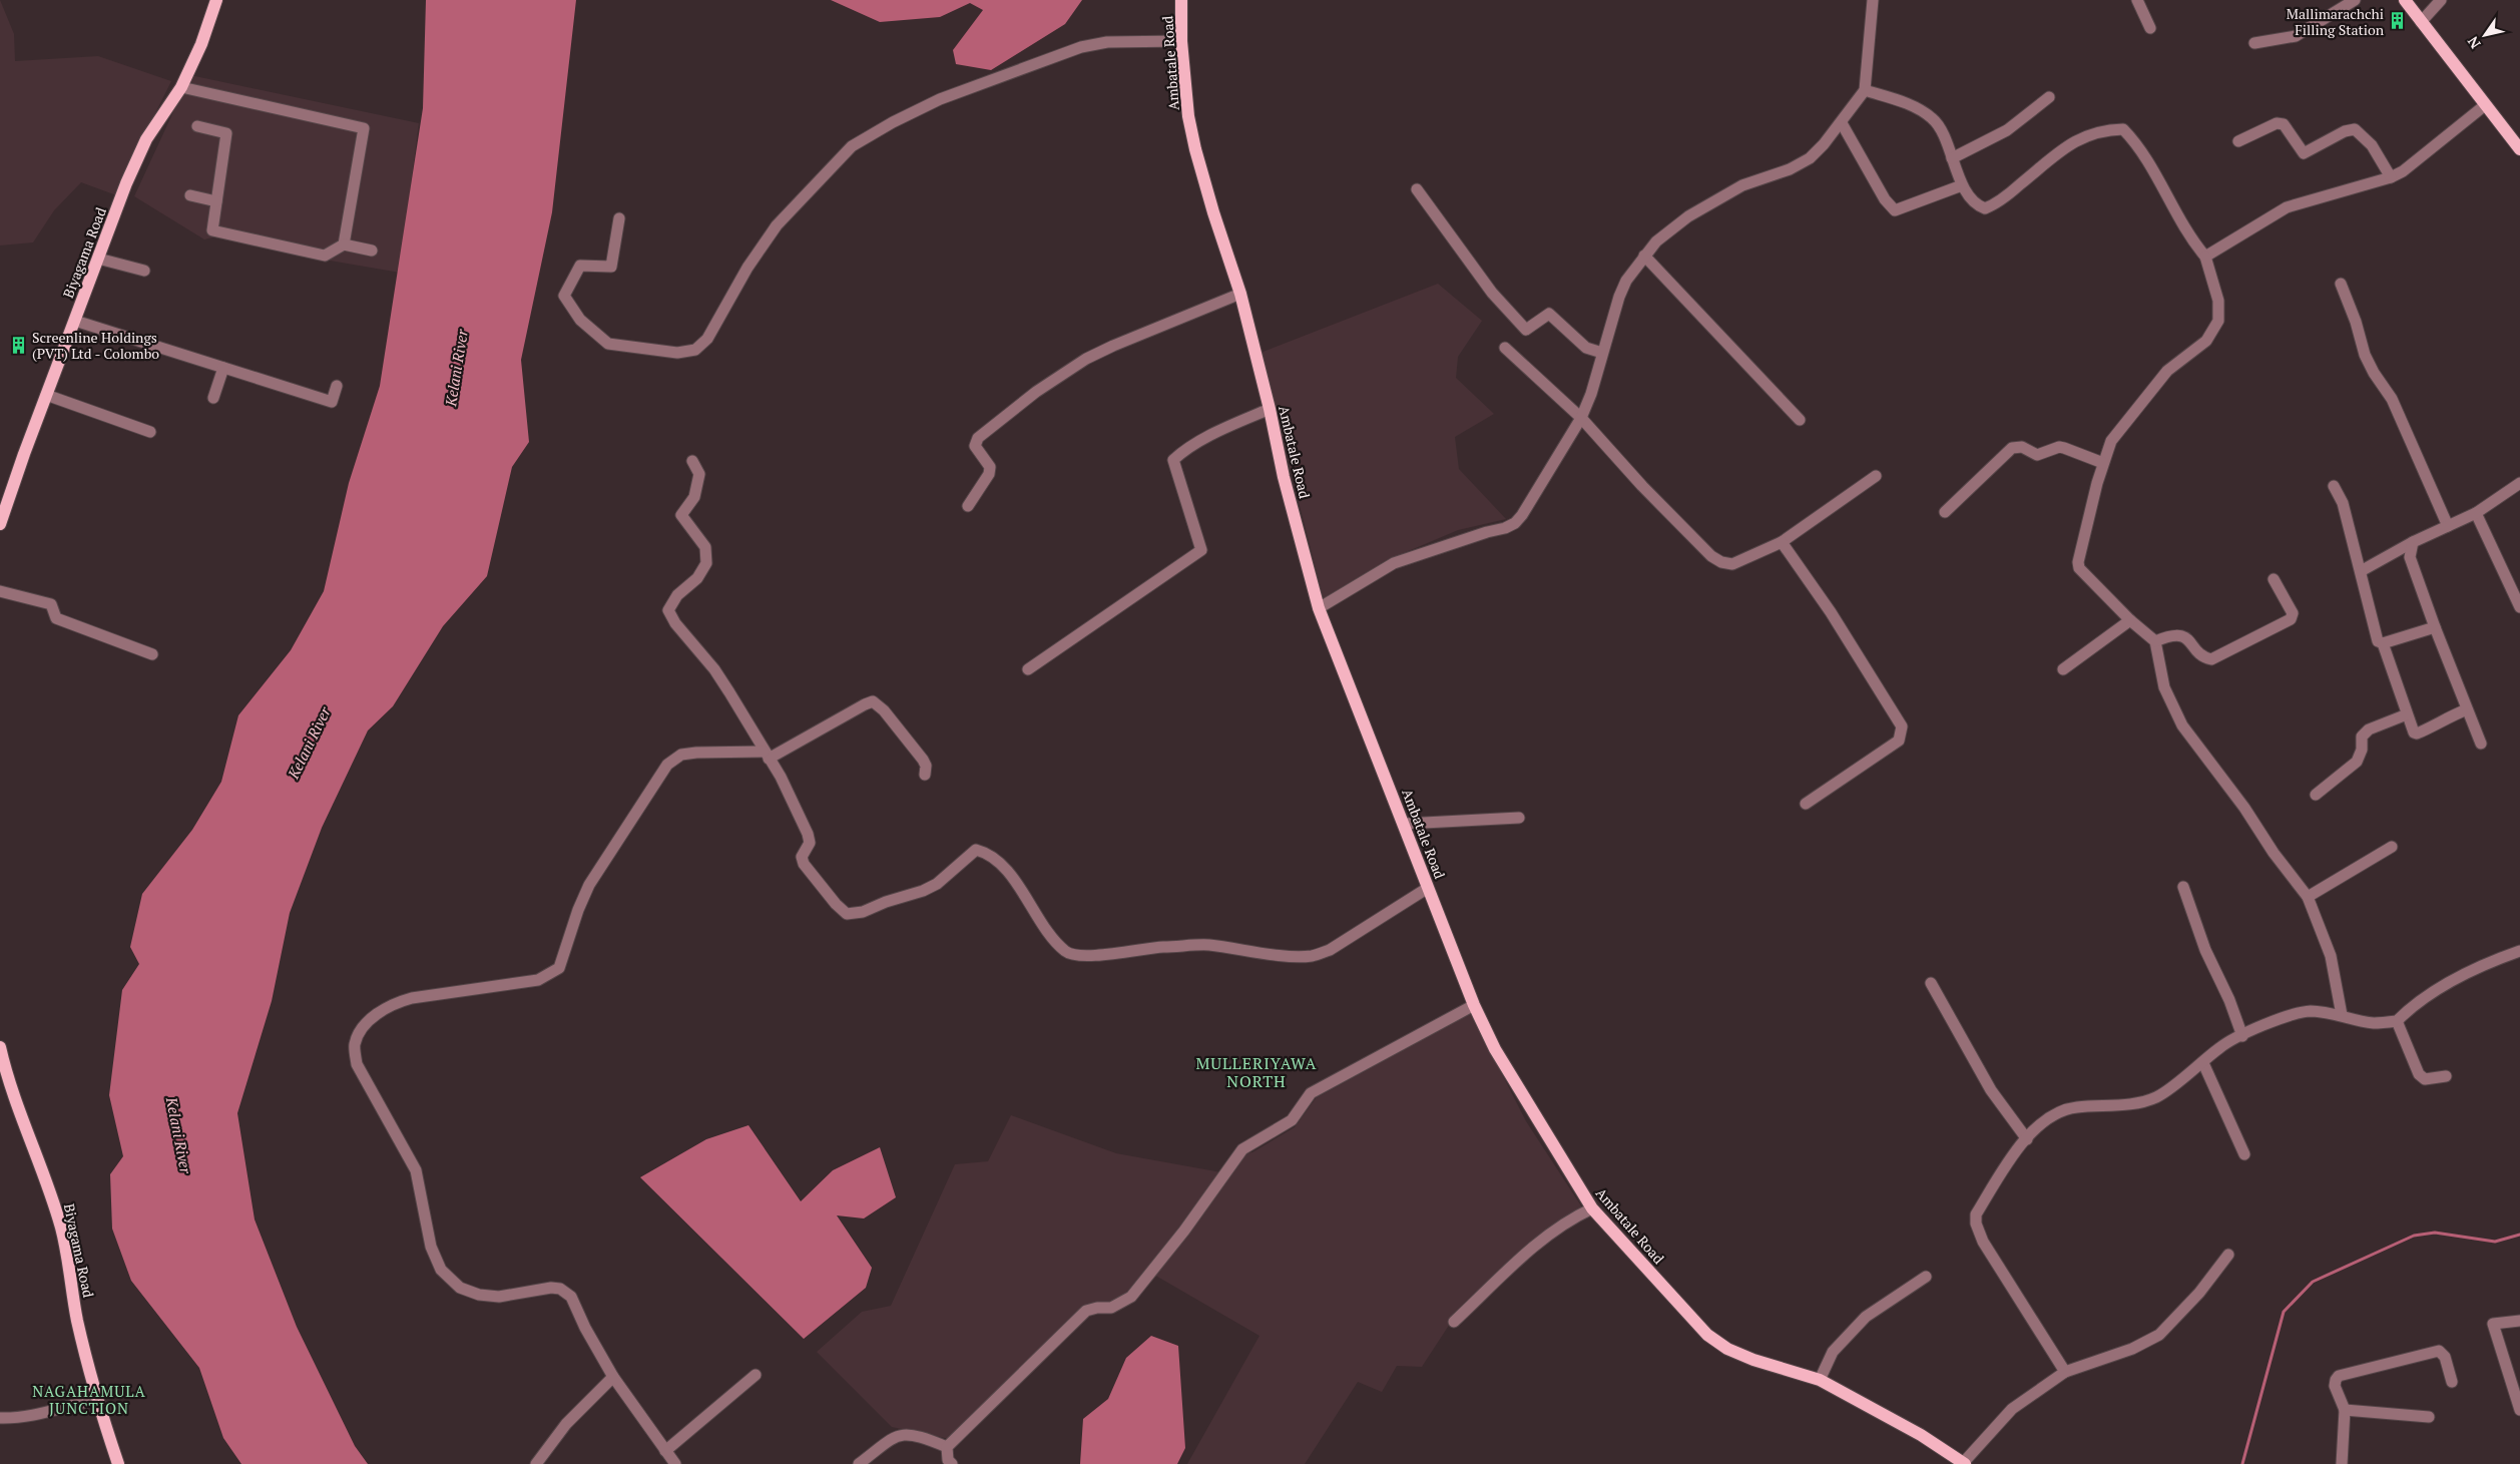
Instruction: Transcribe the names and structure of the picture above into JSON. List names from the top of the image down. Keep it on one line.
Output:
{"streets":{"main road":["Ambatale Road","Biyagama Road"]},"districts":["MULLERIYAWA NORTH","NAGAHAMULA JUNCTION"],"water":["Kelani River"],"places":{"building":["Mallimarachchi Filling Station","Screenline Holdings (PVT) Ltd - Colombo"]},"north":"bottom left"}
